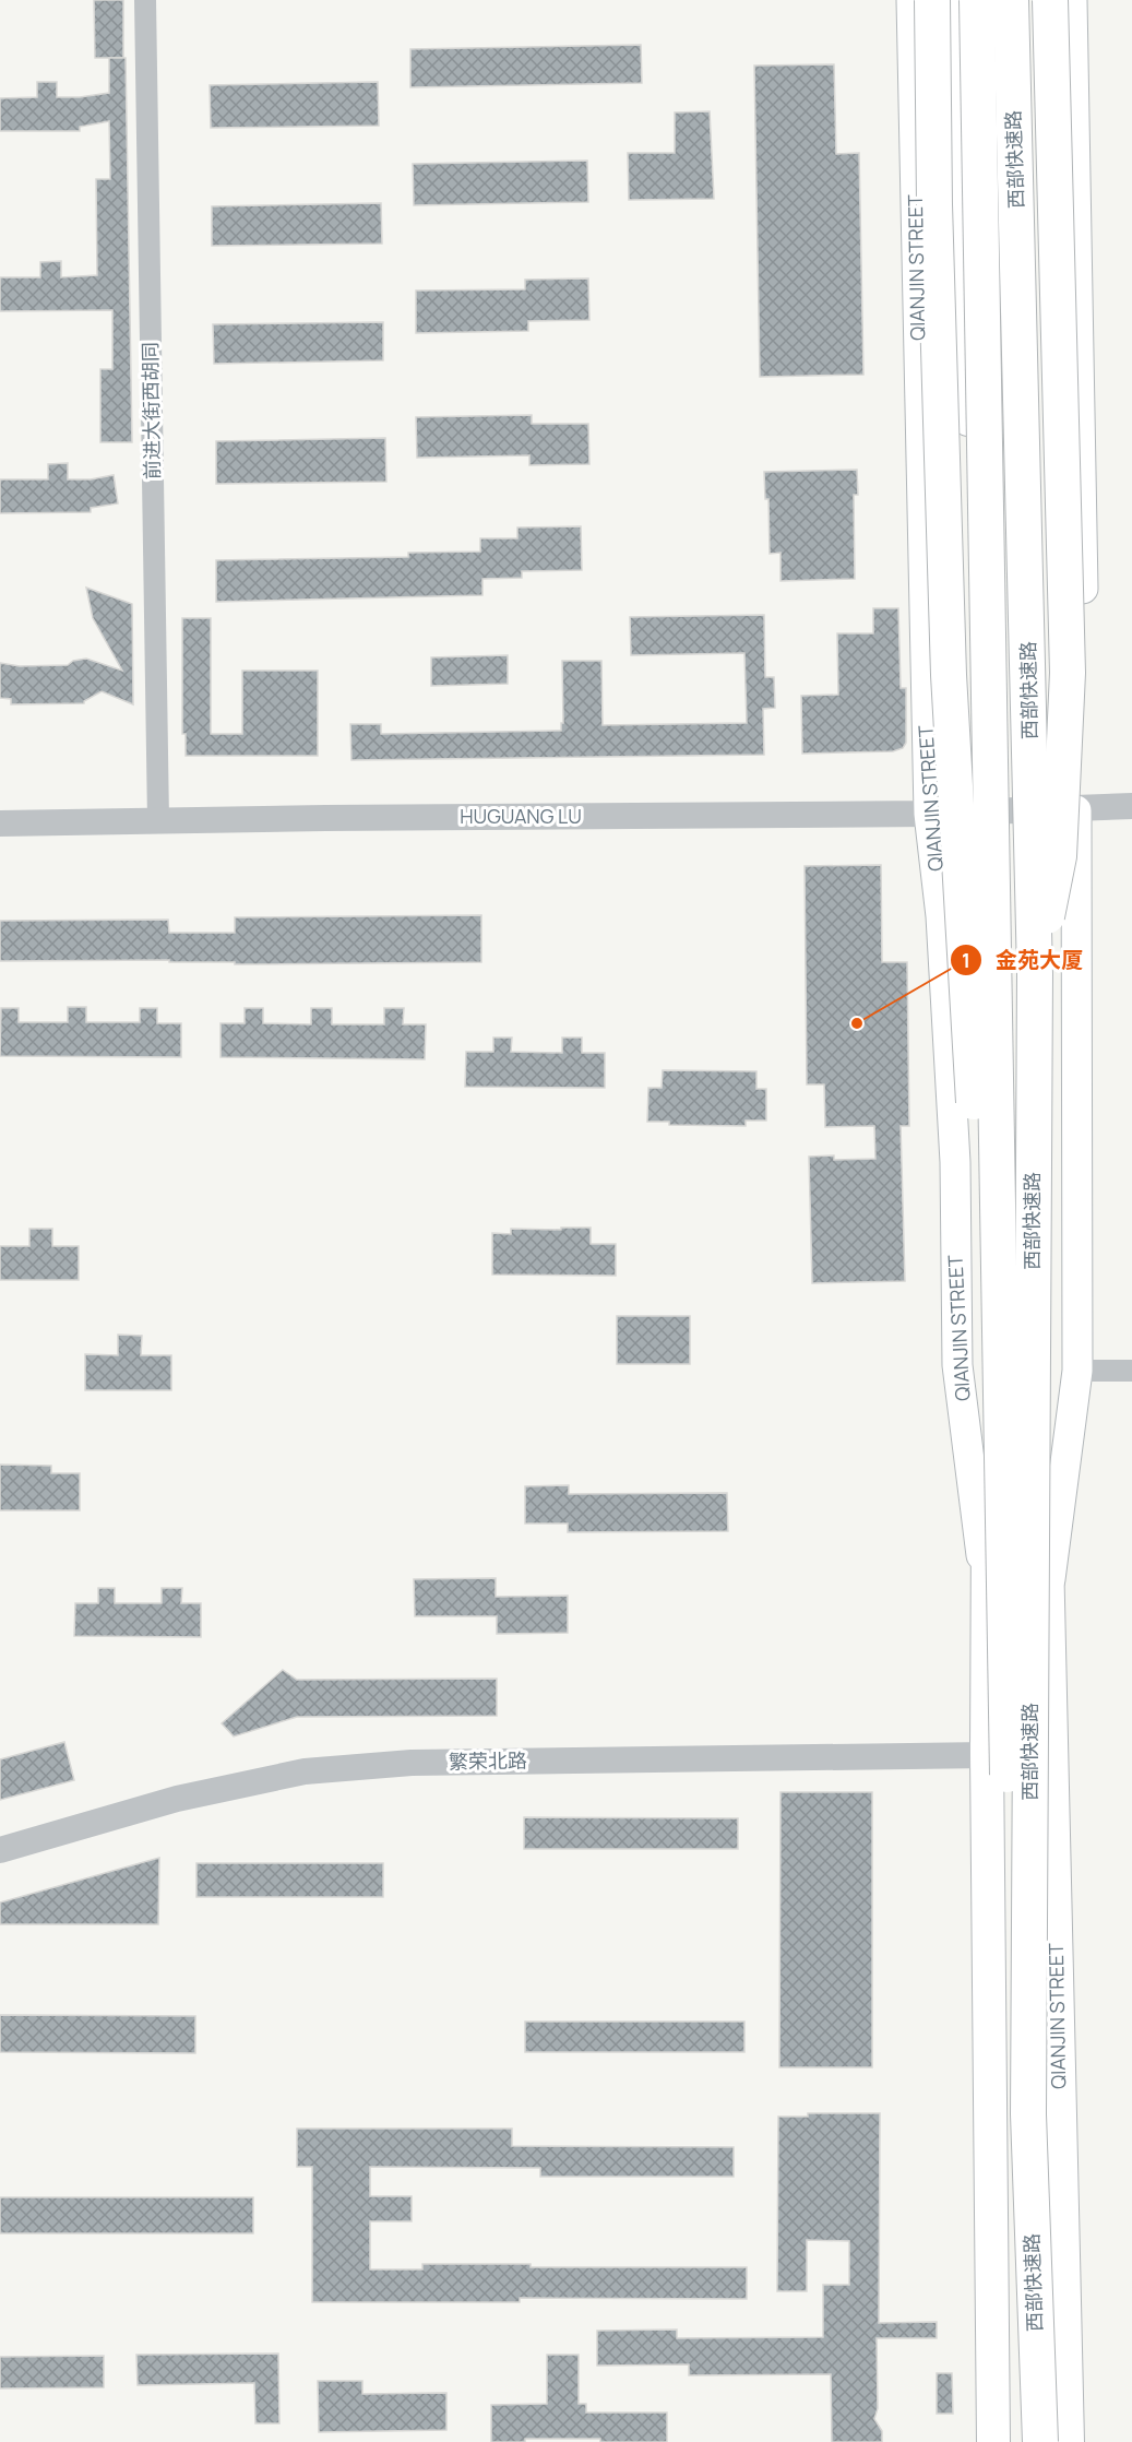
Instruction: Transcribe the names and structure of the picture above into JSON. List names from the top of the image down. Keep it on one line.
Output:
{"streets":{"highway":["西部快速路"],"main road":["QIANJIN STREET"],"street":["前进大街西胡同","HUGUANG LU","繁荣北路"]},"crossings":[["QIANJIN STREET","HUGUANG LU"],["QIANJIN STREET","繁荣北路"],["前进大街西胡同","HUGUANG LU"]],"places":["金苑大厦"]}
